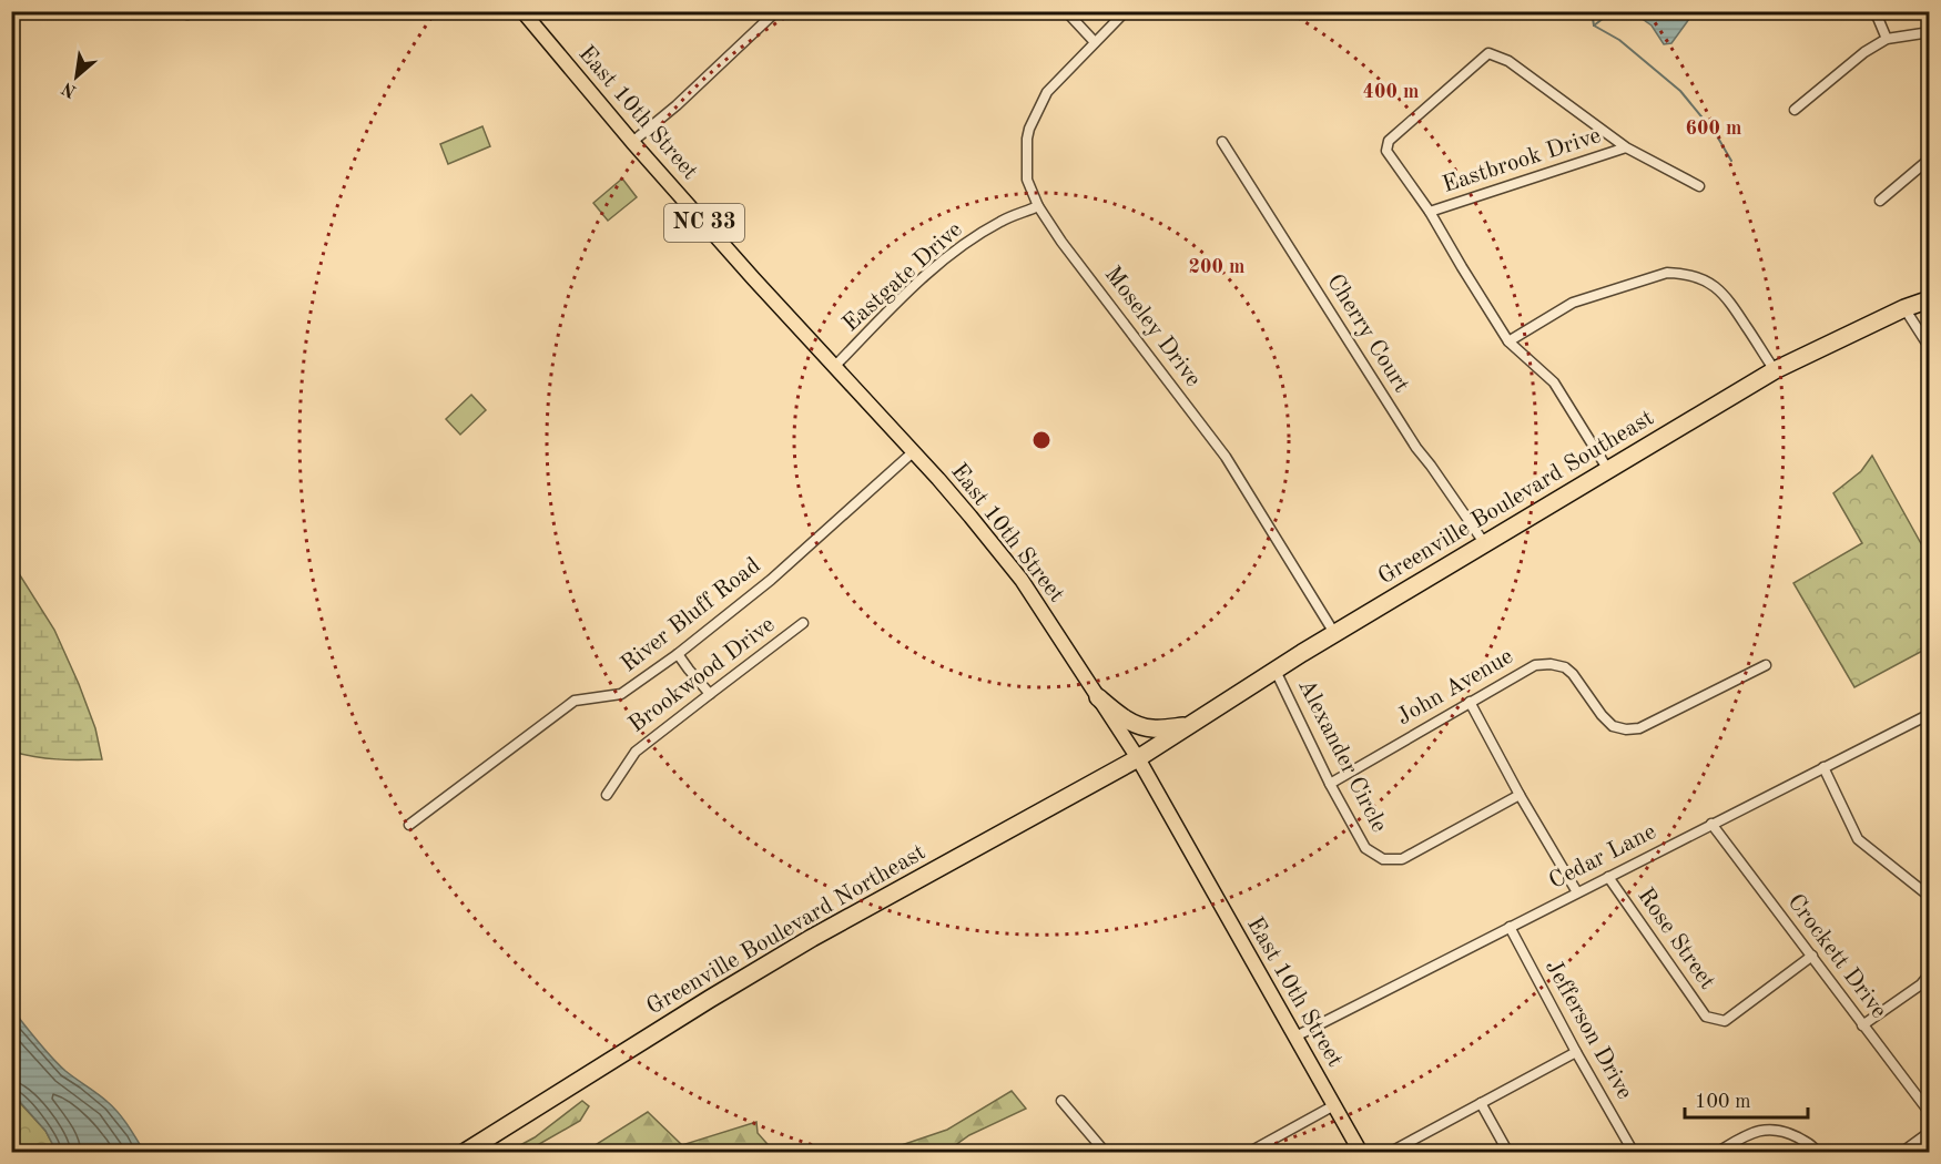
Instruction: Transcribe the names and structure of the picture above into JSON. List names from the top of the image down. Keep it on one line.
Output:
{"streets":{"highway":["Greenville Boulevard Southeast","Greenville Boulevard Northeast"],"main road":["East 10th Street","NC 33"],"street":["Eastbrook Drive","Eastgate Drive","Moseley Drive","Cherry Court","River Bluff Road","Brookwood Drive","John Avenue","Alexander Circle","Cedar Lane","Rose Street","Crockett Drive","Jefferson Drive"]},"crossings":[["East 10th Street","Eastgate Drive"],["East 10th Street","Greenville Boulevard Southeast"],["East 10th Street","River Bluff Road"],["East 10th Street","Cedar Lane"],["East 10th Street","Greenville Boulevard Northeast"],["Eastbrook Drive","Greenville Boulevard Southeast"],["Eastgate Drive","Moseley Drive"],["Moseley Drive","Greenville Boulevard Southeast"],["Cherry Court","Greenville Boulevard Southeast"],["Greenville Boulevard Southeast","Alexander Circle"],["Greenville Boulevard Southeast","Greenville Boulevard Northeast"],["John Avenue","Alexander Circle"],["Cedar Lane","Rose Street"],["Cedar Lane","Crockett Drive"],["Cedar Lane","Jefferson Drive"],["Rose Street","Crockett Drive"]],"scale_bar":"100 m","north":"bottom left","rings":["400 m","600 m","200 m"]}
